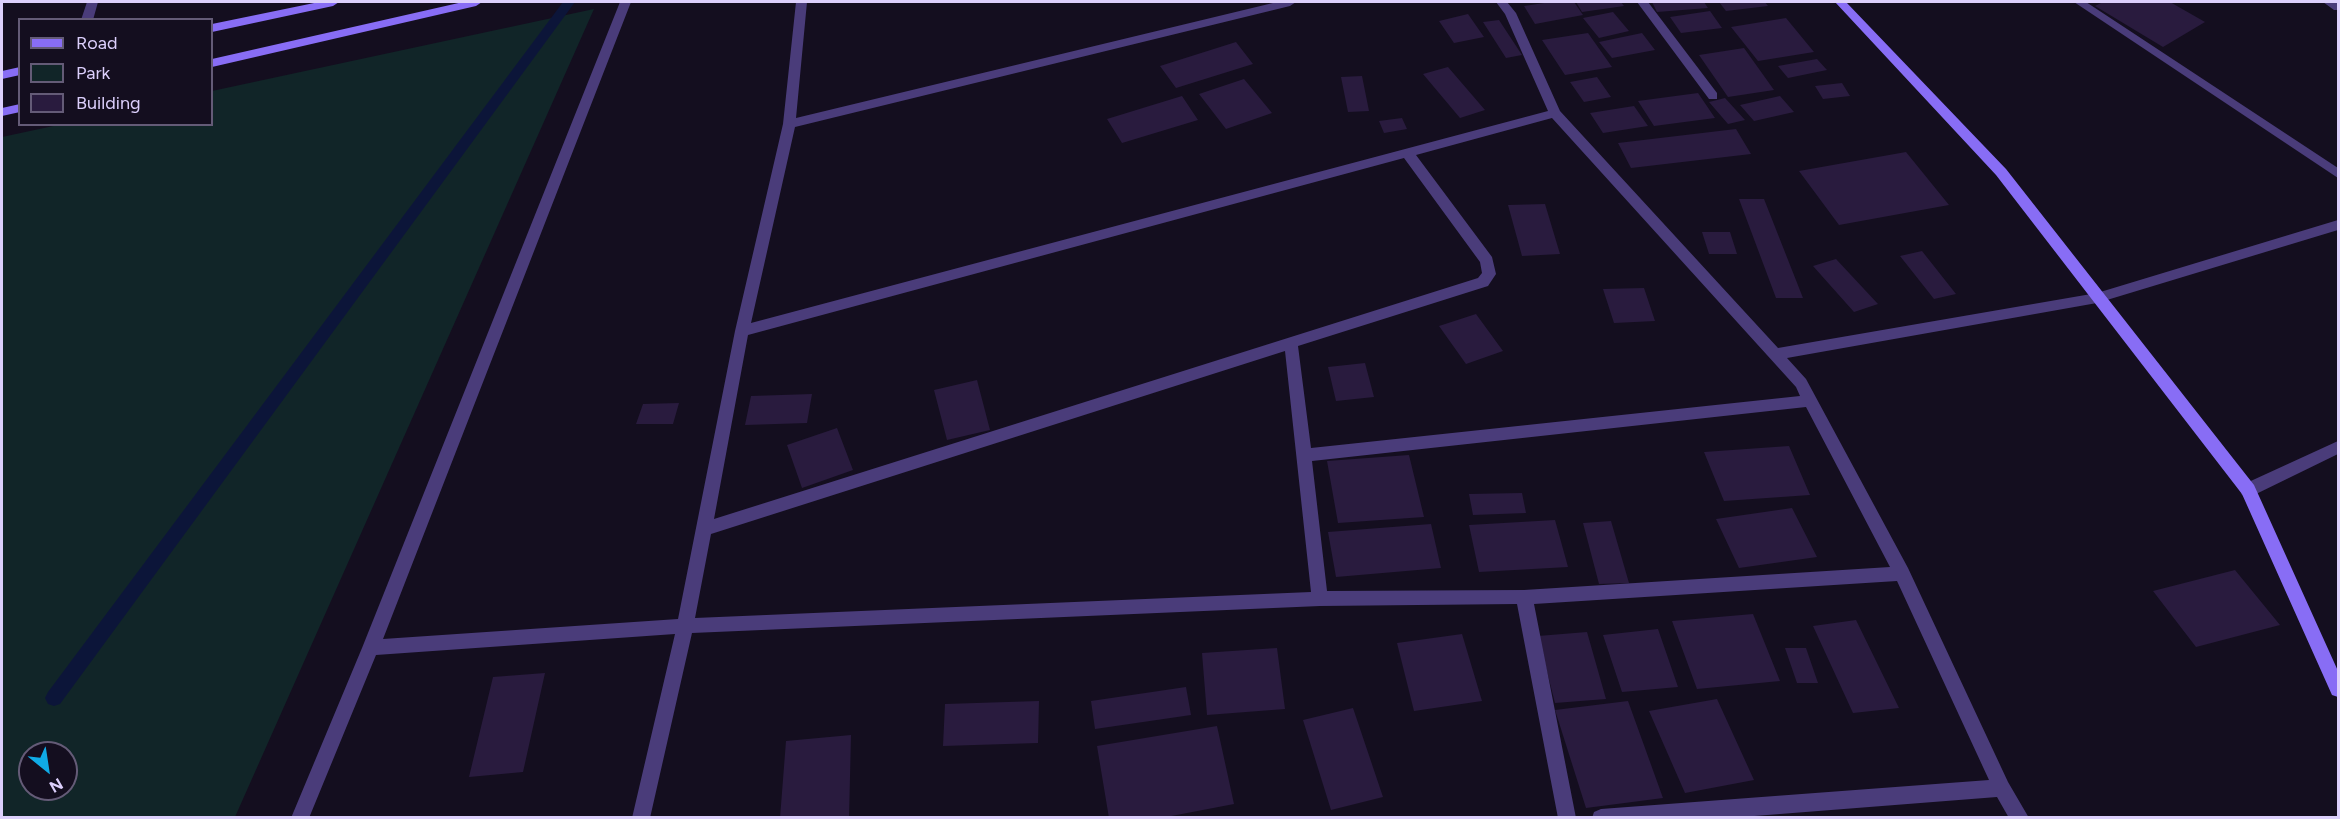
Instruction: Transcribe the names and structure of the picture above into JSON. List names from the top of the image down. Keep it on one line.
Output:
{"legend":["Road","Park","Building"],"north":"bottom right"}
